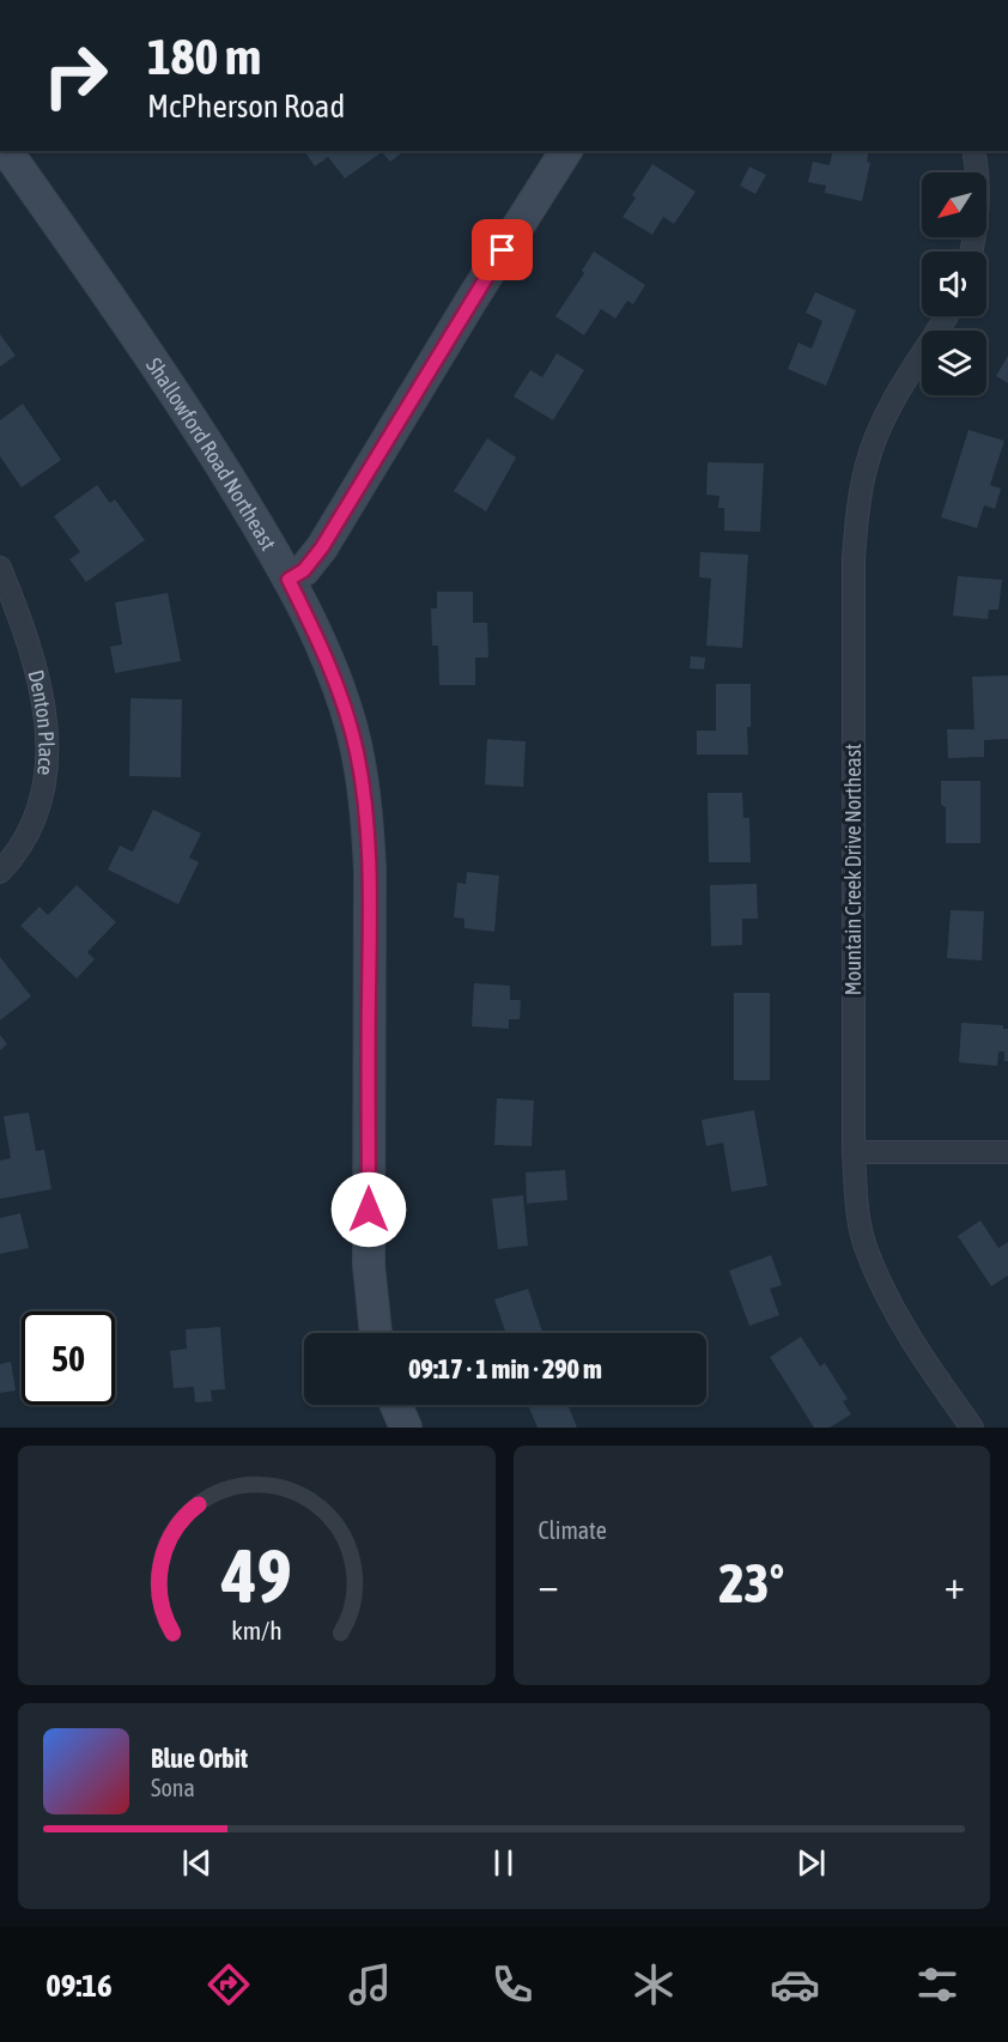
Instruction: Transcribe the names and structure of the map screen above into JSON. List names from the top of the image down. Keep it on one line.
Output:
{"streets":{"main road":["Shallowford Road Northeast"],"street":["Denton Place","Mountain Creek Drive Northeast"]},"north":"bottom left","page":{"turn":["180 m","McPherson Road"],"limit":"50","trip":"09:17 · 1 min · 290 m","tile":"Climate","heat":["−","23°","+"],"song":["Blue Orbit","Sona"],"tabs":"09:16","gauge":["49","km/h"]}}
